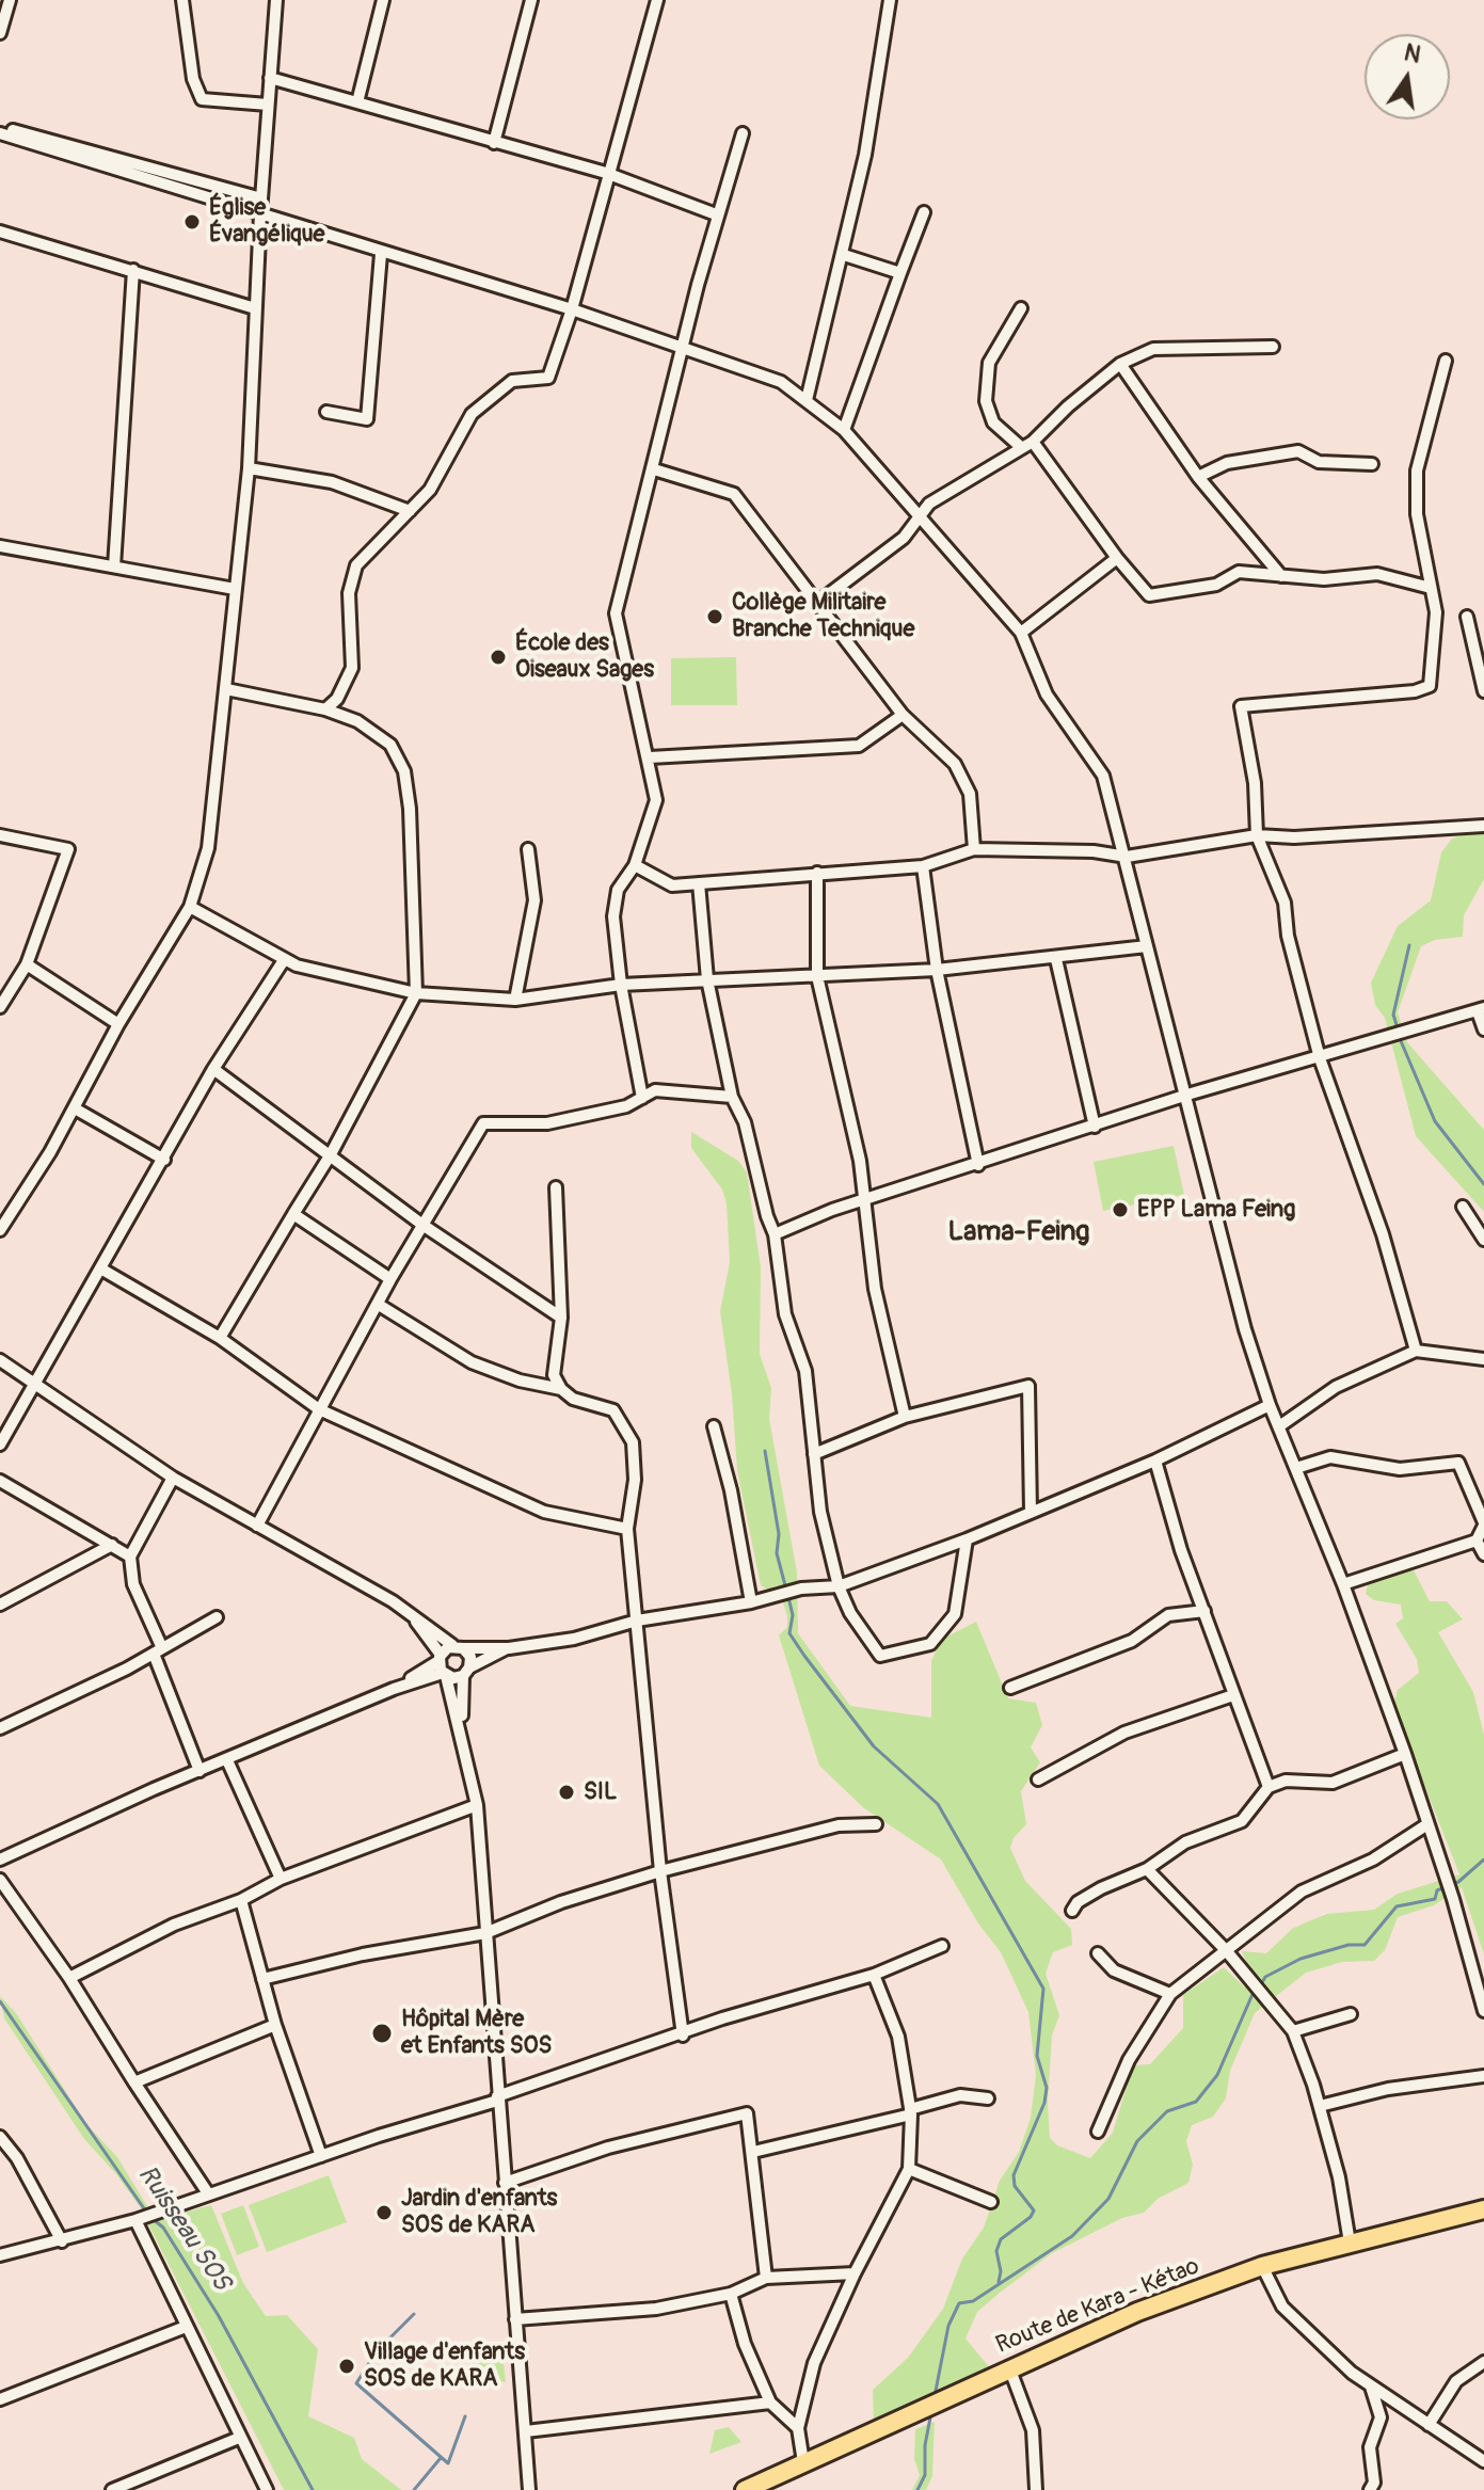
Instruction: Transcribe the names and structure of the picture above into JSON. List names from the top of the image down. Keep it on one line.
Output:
{"streets":{"main road":["Route de Kara - Kétao"]},"districts":["Lama-Feing"],"water":["Ruisseau SOS"],"places":["Église Évangélique","Collège Militaire Branche Technique","École des Oiseaux Sages","EPP Lama Feing","SIL","Hôpital Mère et Enfants SOS","Jardin d'enfants SOS de KARA","Village d'enfants SOS de KARA"],"north":"top"}
